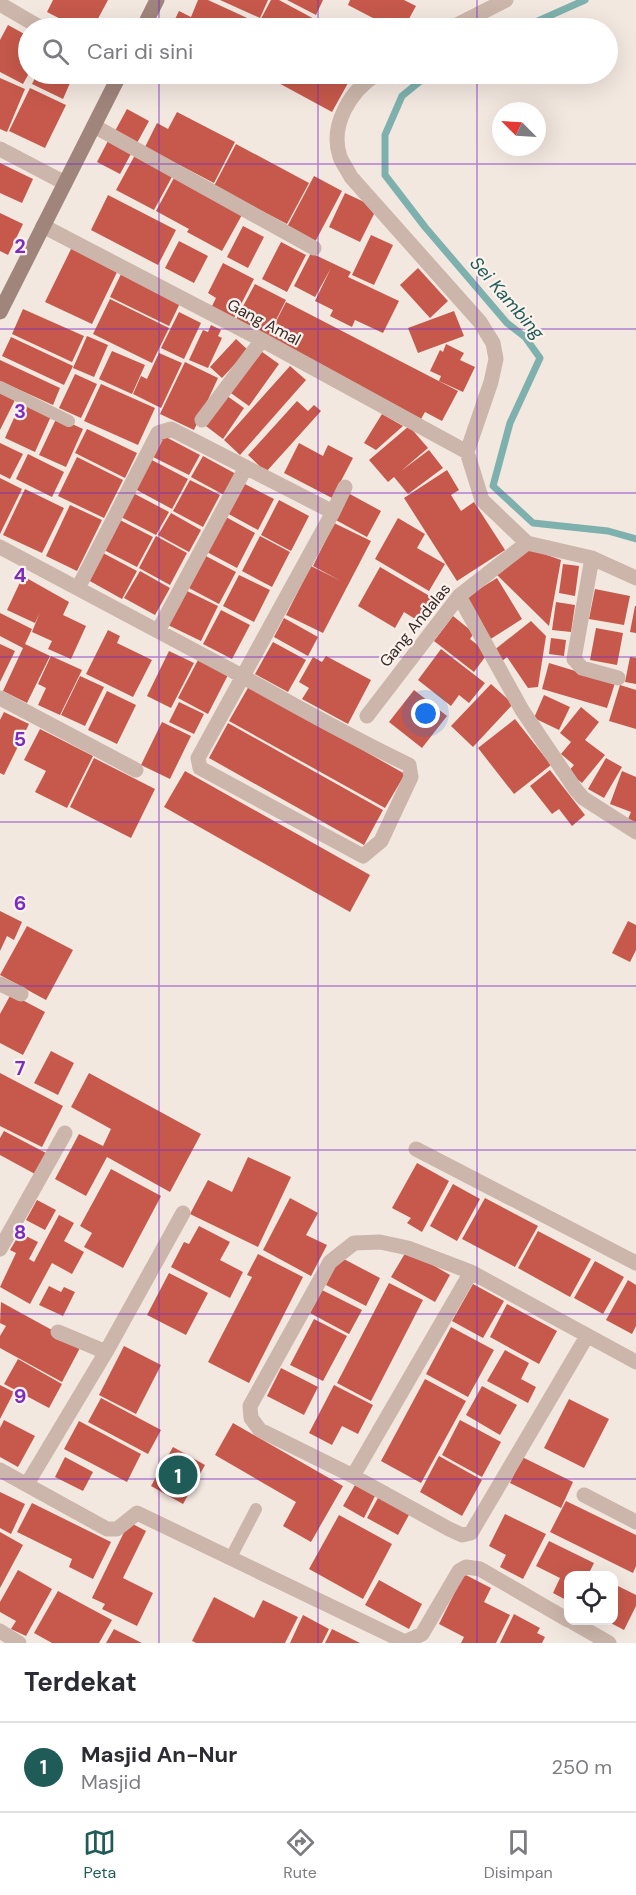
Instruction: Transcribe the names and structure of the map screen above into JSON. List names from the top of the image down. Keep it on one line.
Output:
{"streets":{"street":["Gang Amal","Gang Andalas"]},"water":["Sei Kambing"],"north":"top left","page":{"search":"Cari di sini","pins":"1","heading":"Terdekat","list":[{"mark":"1","name":"Masjid An-Nur","note":"Masjid","value":"250 m"}],"nav":["Peta","Rute","Disimpan"]},"grid":{"rows":["2","3","4","5","6","7","8","9"]}}
